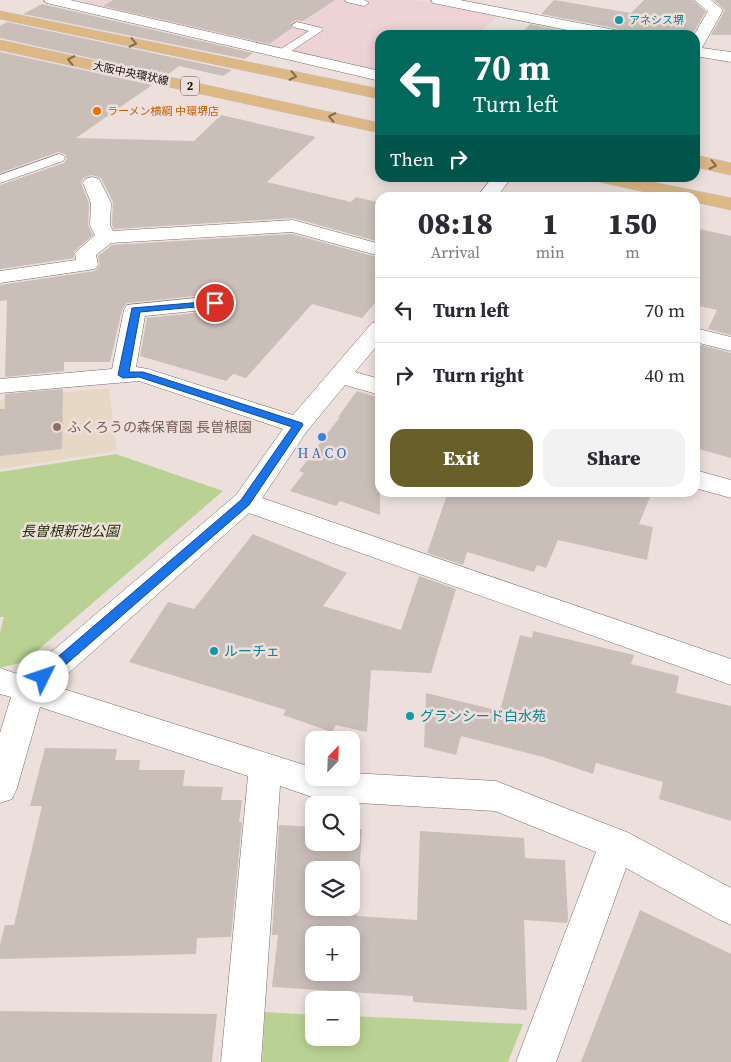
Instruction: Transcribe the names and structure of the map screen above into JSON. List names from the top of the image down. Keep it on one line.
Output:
{"streets":{"main road":["大阪中央環状線","2"]},"parks":["長曽根新池公園"],"places":["アネシス堺","ラーメン横綱 中環堺店","ふくろうの森保育園 長曽根園","H A C O","ルーチェ","グランシード白水苑"],"north":"top right","page":{"turn":["70 m","Turn left"],"then":"Then","eta":["08:18","Arrival","1","min","150","m"],"list":[{"name":"Turn left","value":"70 m"},{"name":"Turn right","value":"40 m"}],"buttons":["Exit","Share"],"map_buttons":["+","−"]}}
